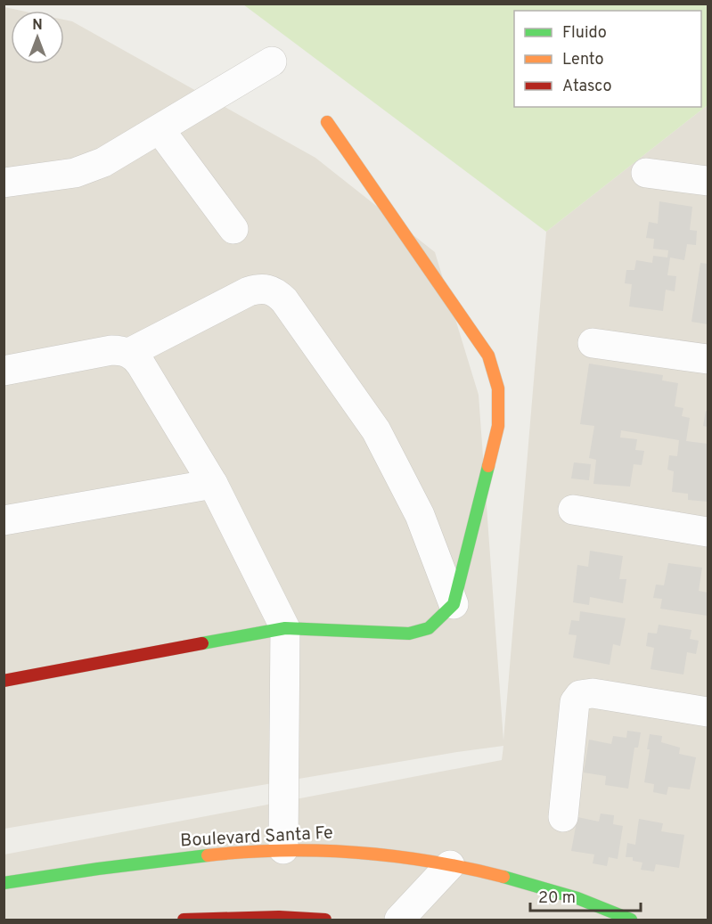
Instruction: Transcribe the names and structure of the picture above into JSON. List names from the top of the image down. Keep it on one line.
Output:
{"streets":{"street":["Boulevard Santa Fe"]},"legend":["Fluido","Lento","Atasco"],"scale_bar":"20 m","north":"top"}
